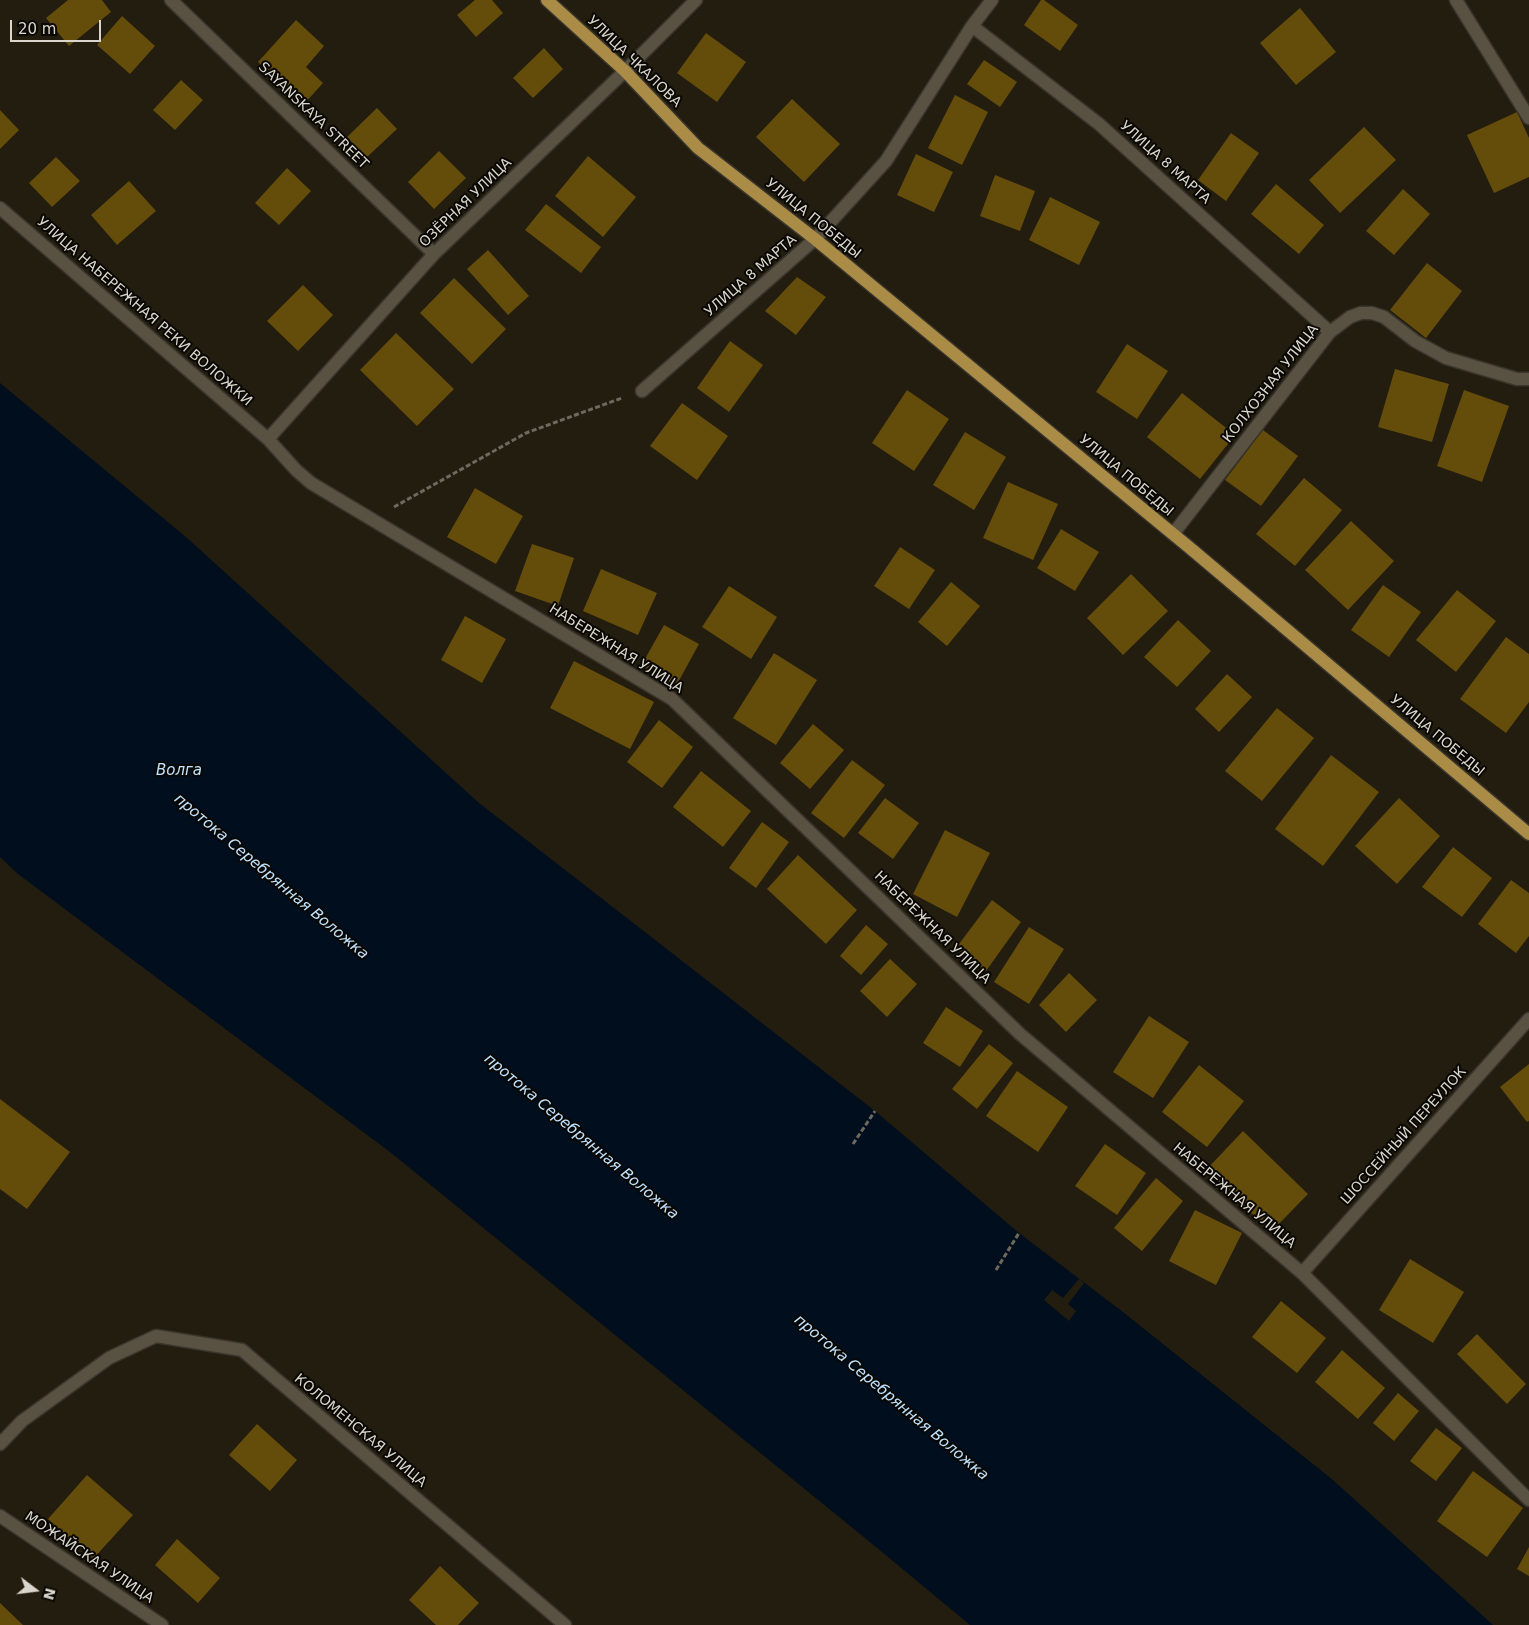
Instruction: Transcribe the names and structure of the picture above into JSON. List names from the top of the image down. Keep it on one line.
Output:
{"streets":{"main road":["УЛИЦА ЧКАЛОВА","УЛИЦА ПОБЕДЫ"],"street":["SAYANSKAYA STREET","УЛИЦА 8 МАРТА","ОЗЁРНАЯ УЛИЦА","УЛИЦА НАБЕРЕЖНАЯ РЕКИ ВОЛОЖКИ","КОЛХОЗНАЯ УЛИЦА","НАБЕРЕЖНАЯ УЛИЦА","ШОССЕЙНЫЙ ПЕРЕУЛОК","КОЛОМЕНСКАЯ УЛИЦА","МОЖАЙСКАЯ УЛИЦА"]},"crossings":[["УЛИЦА ЧКАЛОВА","ОЗЁРНАЯ УЛИЦА"],["УЛИЦА ЧКАЛОВА","УЛИЦА ПОБЕДЫ"],["SAYANSKAYA STREET","ОЗЁРНАЯ УЛИЦА"],["УЛИЦА 8 МАРТА","УЛИЦА ПОБЕДЫ"],["УЛИЦА 8 МАРТА","КОЛХОЗНАЯ УЛИЦА"],["ОЗЁРНАЯ УЛИЦА","УЛИЦА НАБЕРЕЖНАЯ РЕКИ ВОЛОЖКИ"],["ОЗЁРНАЯ УЛИЦА","НАБЕРЕЖНАЯ УЛИЦА"],["УЛИЦА ПОБЕДЫ","КОЛХОЗНАЯ УЛИЦА"],["УЛИЦА НАБЕРЕЖНАЯ РЕКИ ВОЛОЖКИ","НАБЕРЕЖНАЯ УЛИЦА"],["НАБЕРЕЖНАЯ УЛИЦА","ШОССЕЙНЫЙ ПЕРЕУЛОК"]],"water":["Волга","протока Серебрянная Воложка"],"scale_bar":"20 m","north":"right"}
